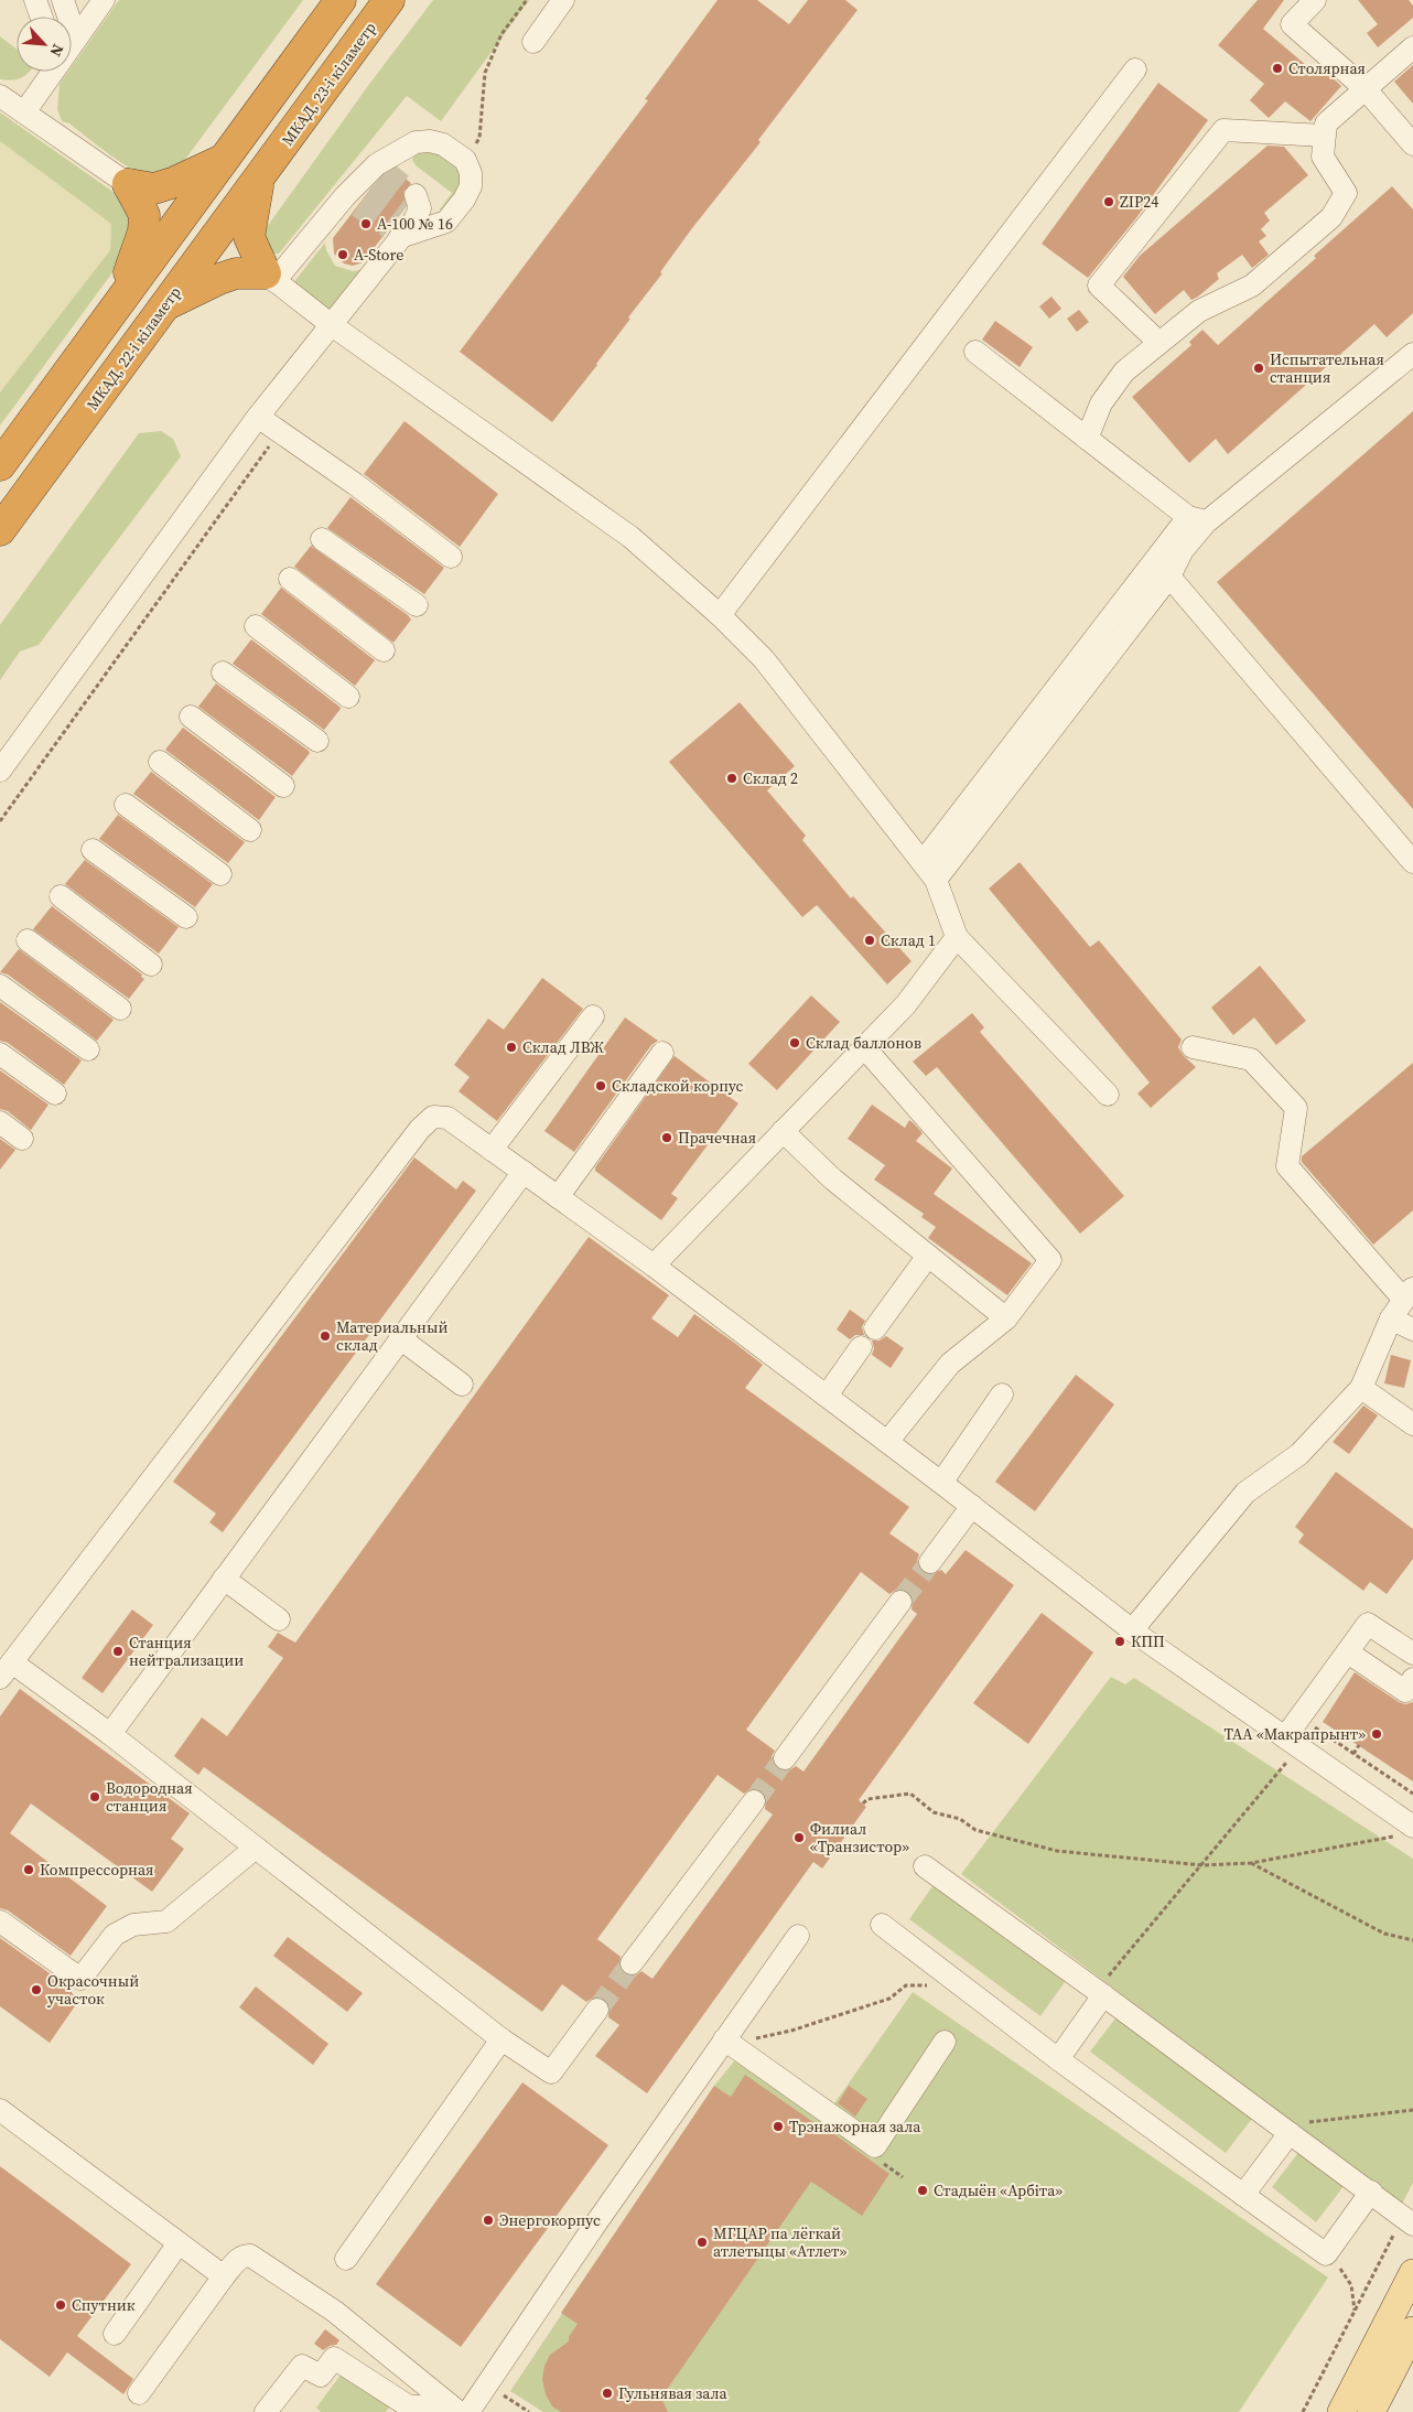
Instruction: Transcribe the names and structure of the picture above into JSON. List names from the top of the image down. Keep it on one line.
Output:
{"streets":{"highway":["МКАД, 23-і кіламетр","МКАД, 22-і кіламетр"]},"crossings":[["МКАД, 23-і кіламетр","МКАД, 22-і кіламетр"]],"places":["Столярная","ZIP24","А-100 № 16","A-Store","Испытательная станция","Склад 2","Склад 1","Склад баллонов","Склад ЛВЖ","Складской корпус","Прачечная","Материальный склад","КПП","Станция нейтрализации","ТАА «Макрапрынт»","Водородная станция","Филиал «Транзистор»","Компрессорная","Окрасочный участок","Трэнажорная зала","Стадыён «Арбіта»","Энергокорпус","МГЦАР па лёгкай атлетыцы «Атлет»","Спутник","Гульнявая зала"],"north":"bottom right"}
